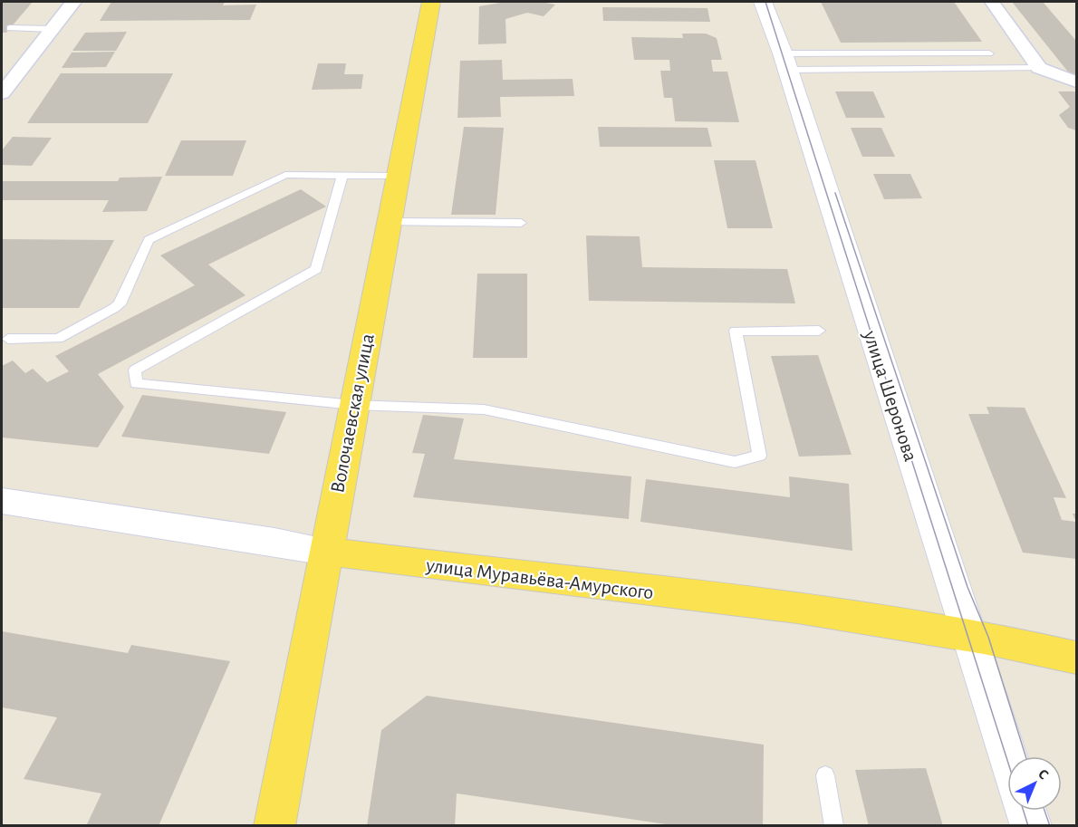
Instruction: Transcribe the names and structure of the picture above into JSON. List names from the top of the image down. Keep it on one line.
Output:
{"streets":{"main road":["улица Шеронова","Волочаевская улица","улица Муравьёва-Амурского"]},"crossings":[["улица Шеронова","улица Муравьёва-Амурского"],["Волочаевская улица","улица Муравьёва-Амурского"]],"north":"top right"}
